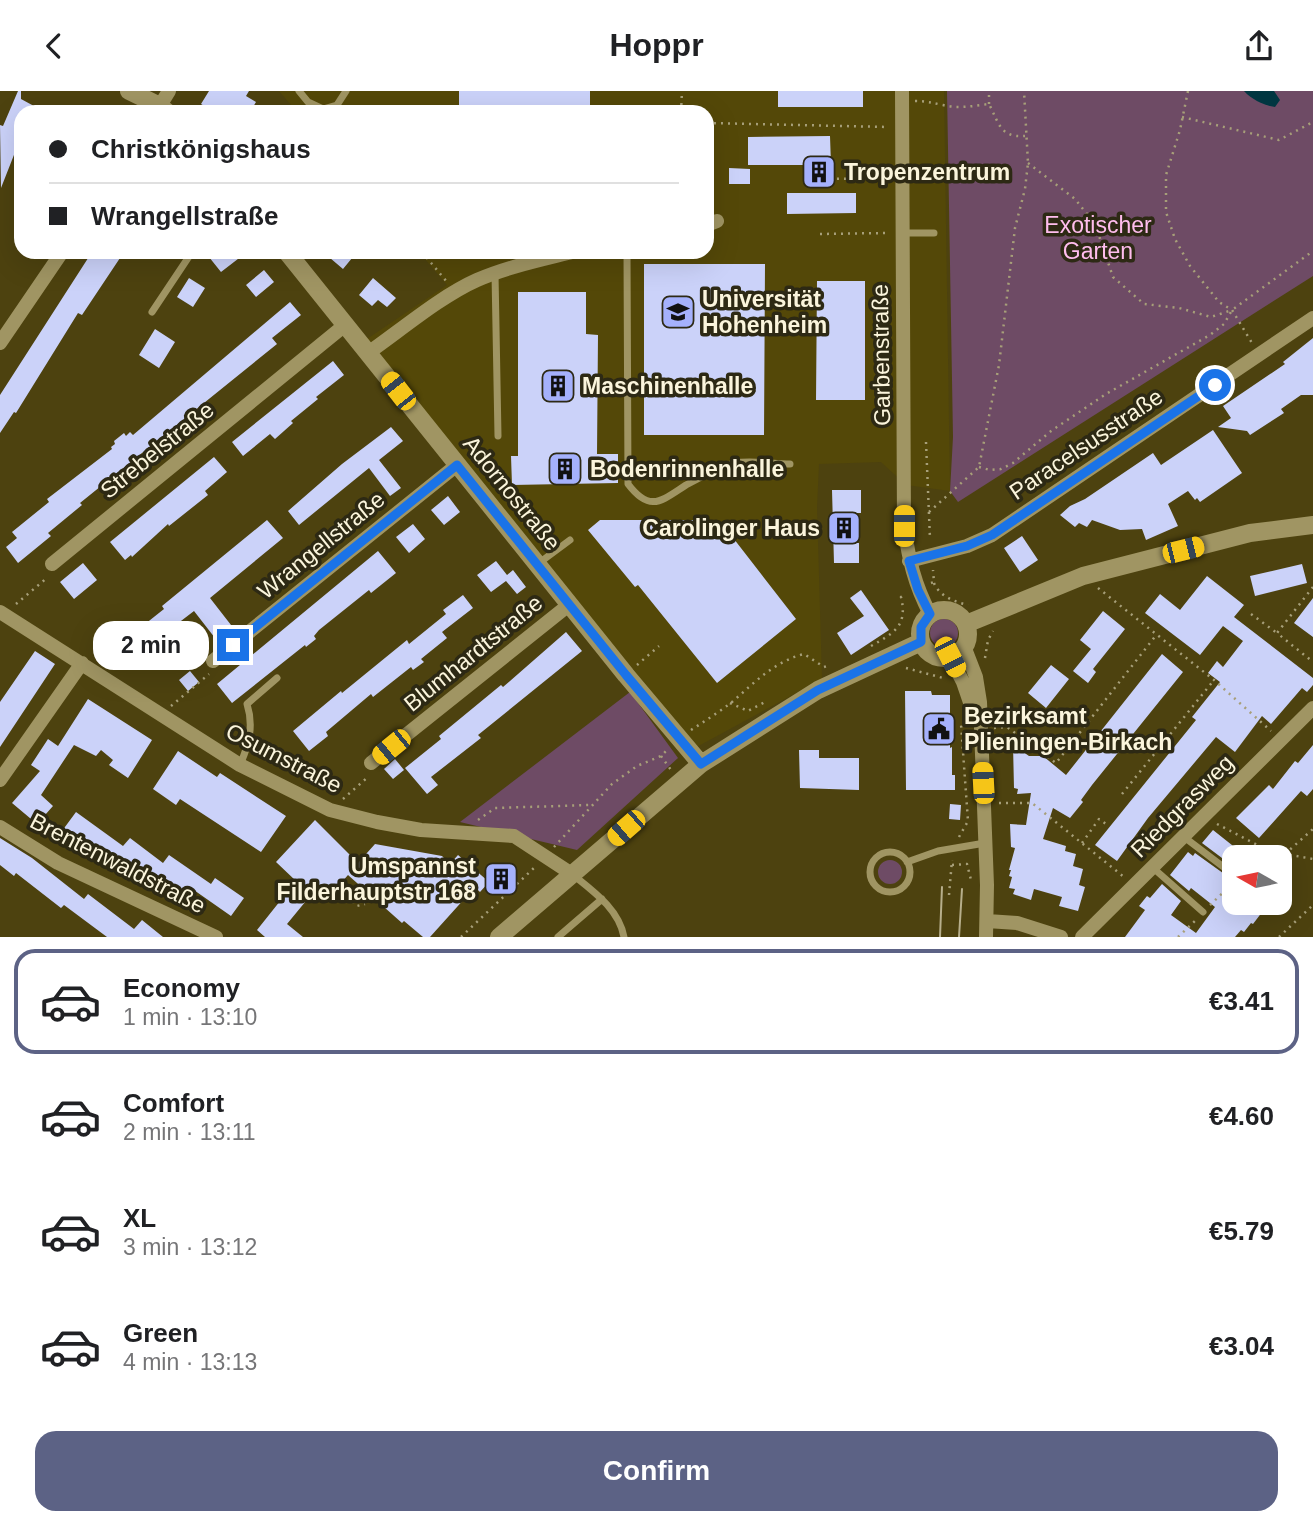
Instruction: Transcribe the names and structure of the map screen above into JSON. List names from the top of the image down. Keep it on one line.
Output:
{"streets":{"main road":["Adornostraße"],"street":["Garbenstraße","Paracelsusstraße","Strebelstraße","Wrangellstraße","Blumhardtstraße","Osumstraße","Riedgrasweg","Brentenwaldstraße"]},"crossings":[["Garbenstraße","Paracelsusstraße"],["Strebelstraße","Adornostraße"],["Adornostraße","Wrangellstraße"],["Adornostraße","Blumhardtstraße"]],"parks":["Exotischer Garten"],"places":{"building":["Tropenzentrum","Maschinenhalle","Bodenrinnenhalle","Carolinger Haus","Umspannst Filderhauptstr 168"],"school or university":["Universität Hohenheim"],"public building":["Bezirksamt Plieningen‐Birkach"]},"north":"left","page":{"header":"Hoppr","banner":["Christkönigshaus","Wrangellstraße"],"bubble":"2 min","list":[{"name":"Economy","note":"1 min · 13:10","value":"€3.41"},{"name":"Comfort","note":"2 min · 13:11","value":"€4.60"},{"name":"XL","note":"3 min · 13:12","value":"€5.79"},{"name":"Green","note":"4 min · 13:13","value":"€3.04"}],"buttons":"Confirm"}}
